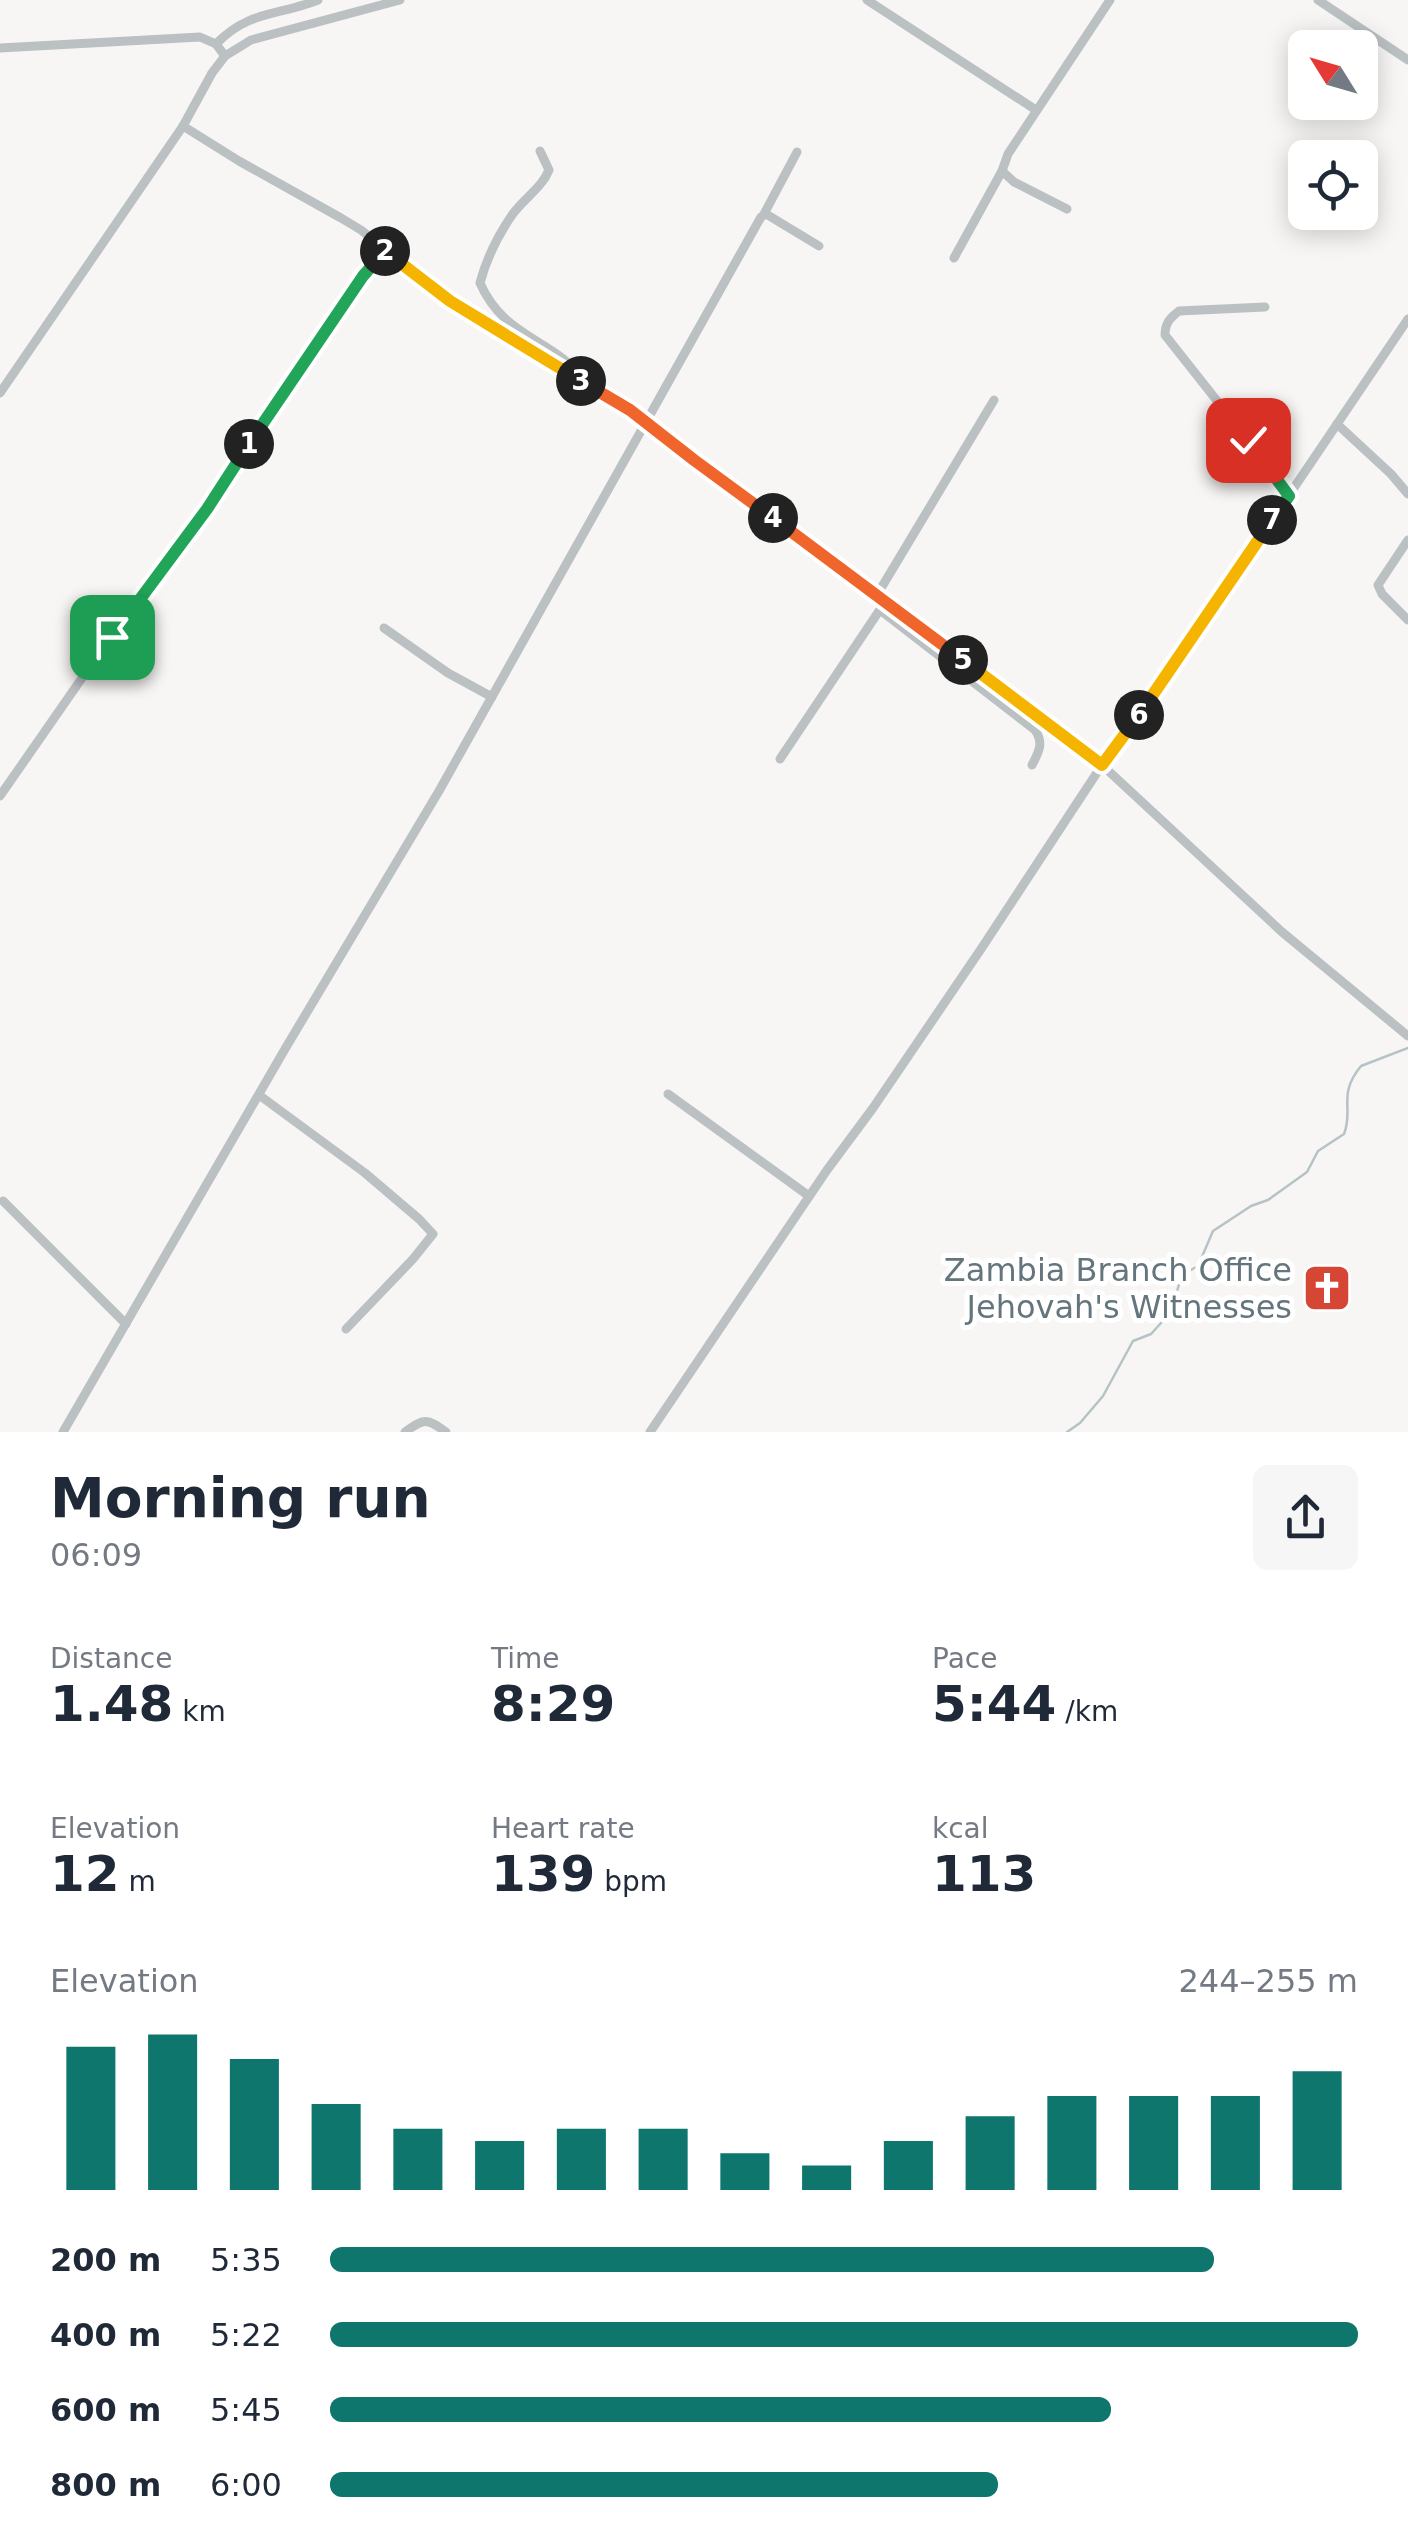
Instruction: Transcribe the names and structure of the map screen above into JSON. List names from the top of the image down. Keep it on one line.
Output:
{"places":{"church":["Zambia Branch Office Jehovah's Witnesses"]},"north":"top left","page":{"pins":["2","3","1","4","7","5","6"],"heading":["Morning run","06:09"],"stats":[["Distance","1.48 km"],["Time","8:29"],["Pace","5:44 /km"],["Elevation","12 m"],["Heart rate","139 bpm"],["kcal","113"]],"chart":["Elevation","244–255 m"],"list":[{"name":"200 m","note":"5:35"},{"name":"400 m","note":"5:22"},{"name":"600 m","note":"5:45"},{"name":"800 m","note":"6:00"}]}}
